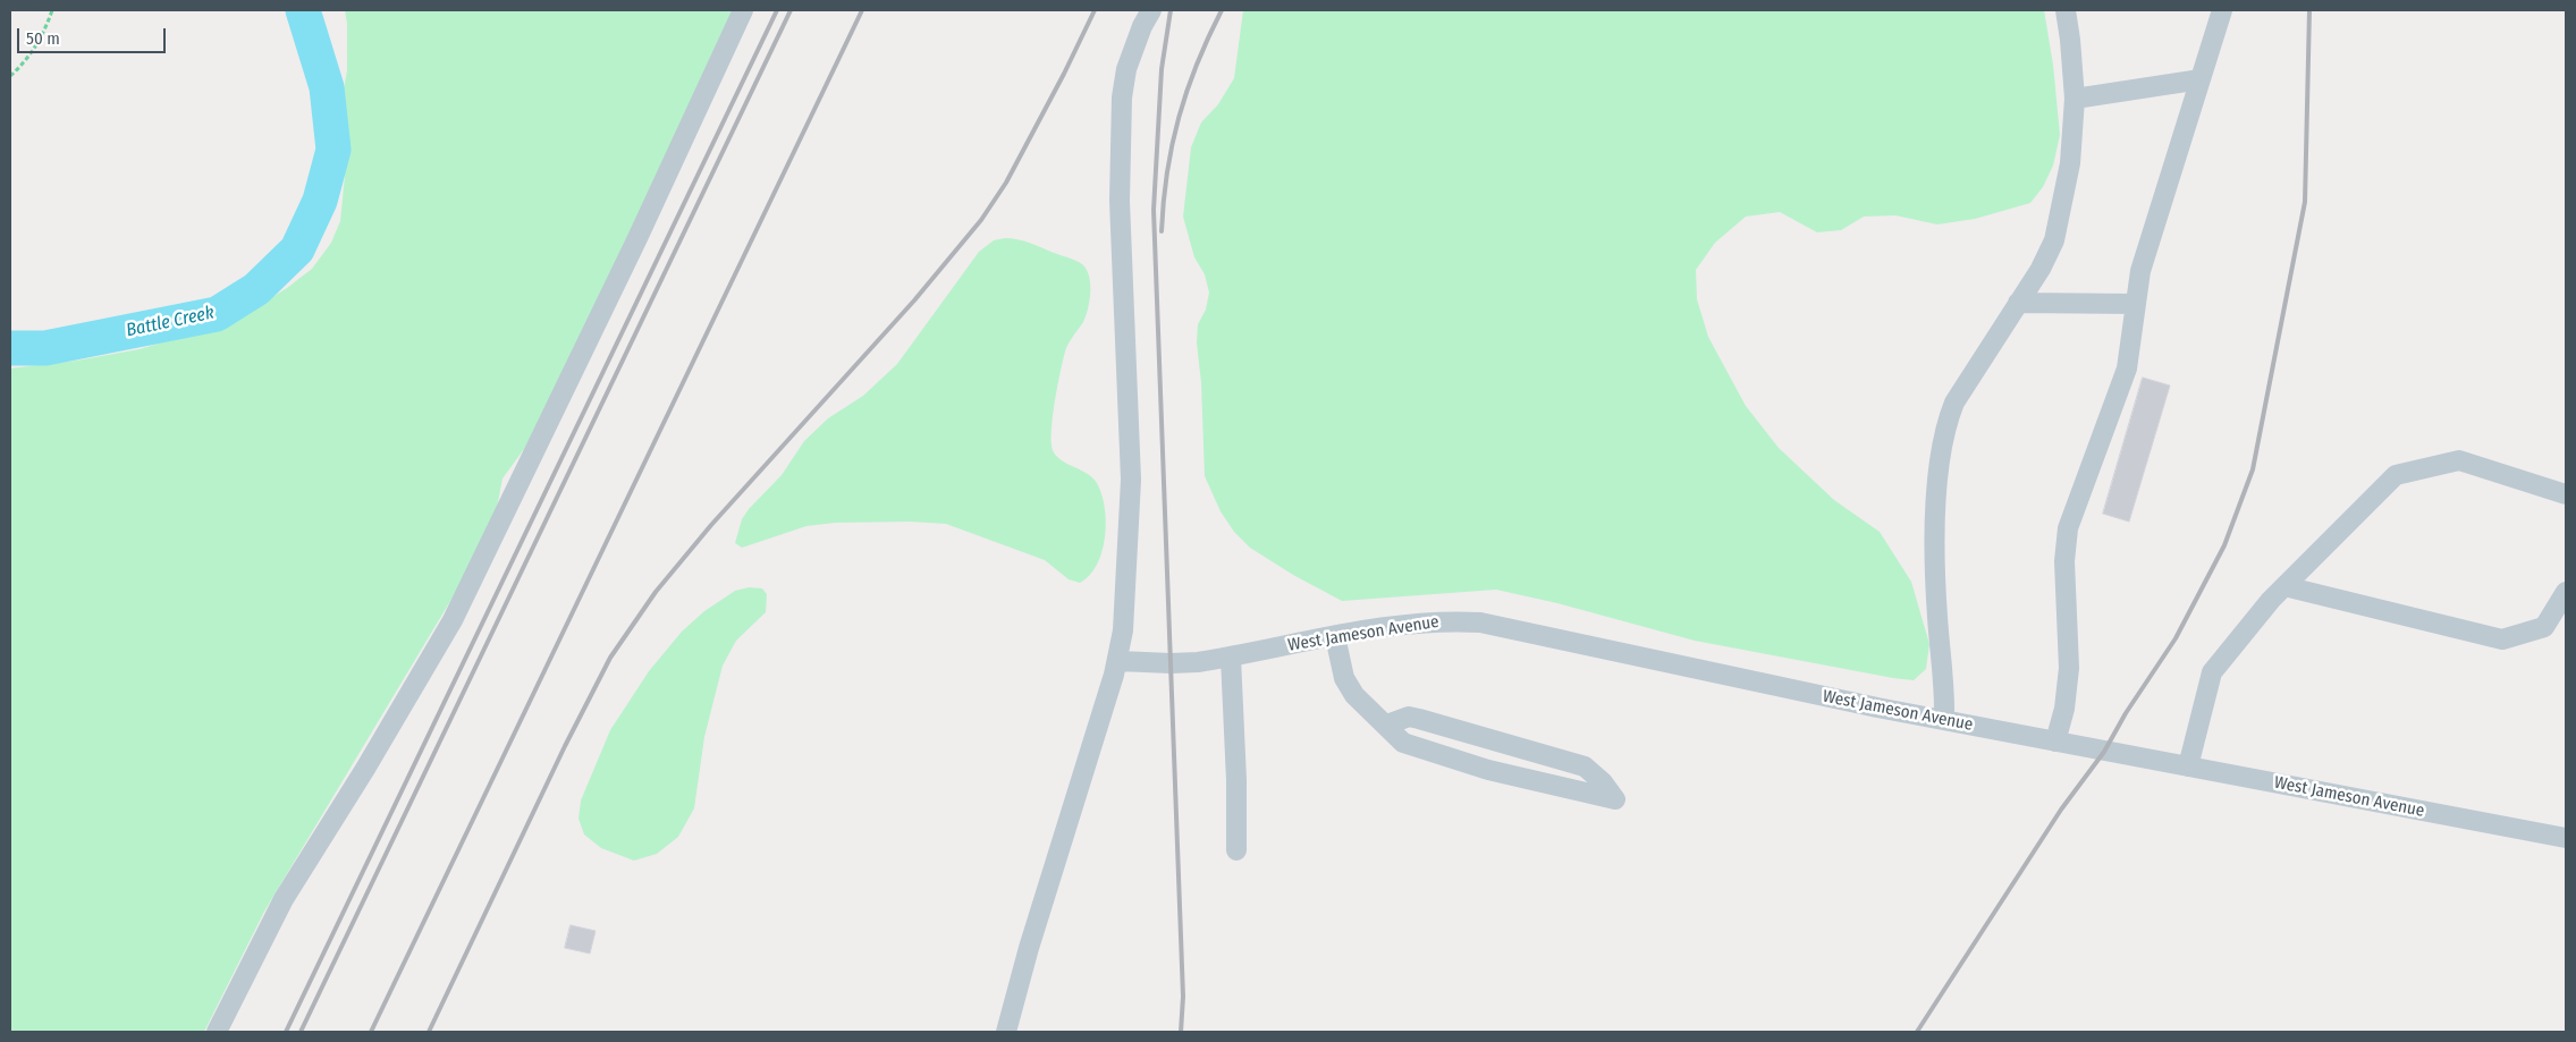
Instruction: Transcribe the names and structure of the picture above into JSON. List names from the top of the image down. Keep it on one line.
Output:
{"streets":{"lane":["West Jameson Avenue"]},"water":["Battle Creek"],"scale_bar":"50 m"}
